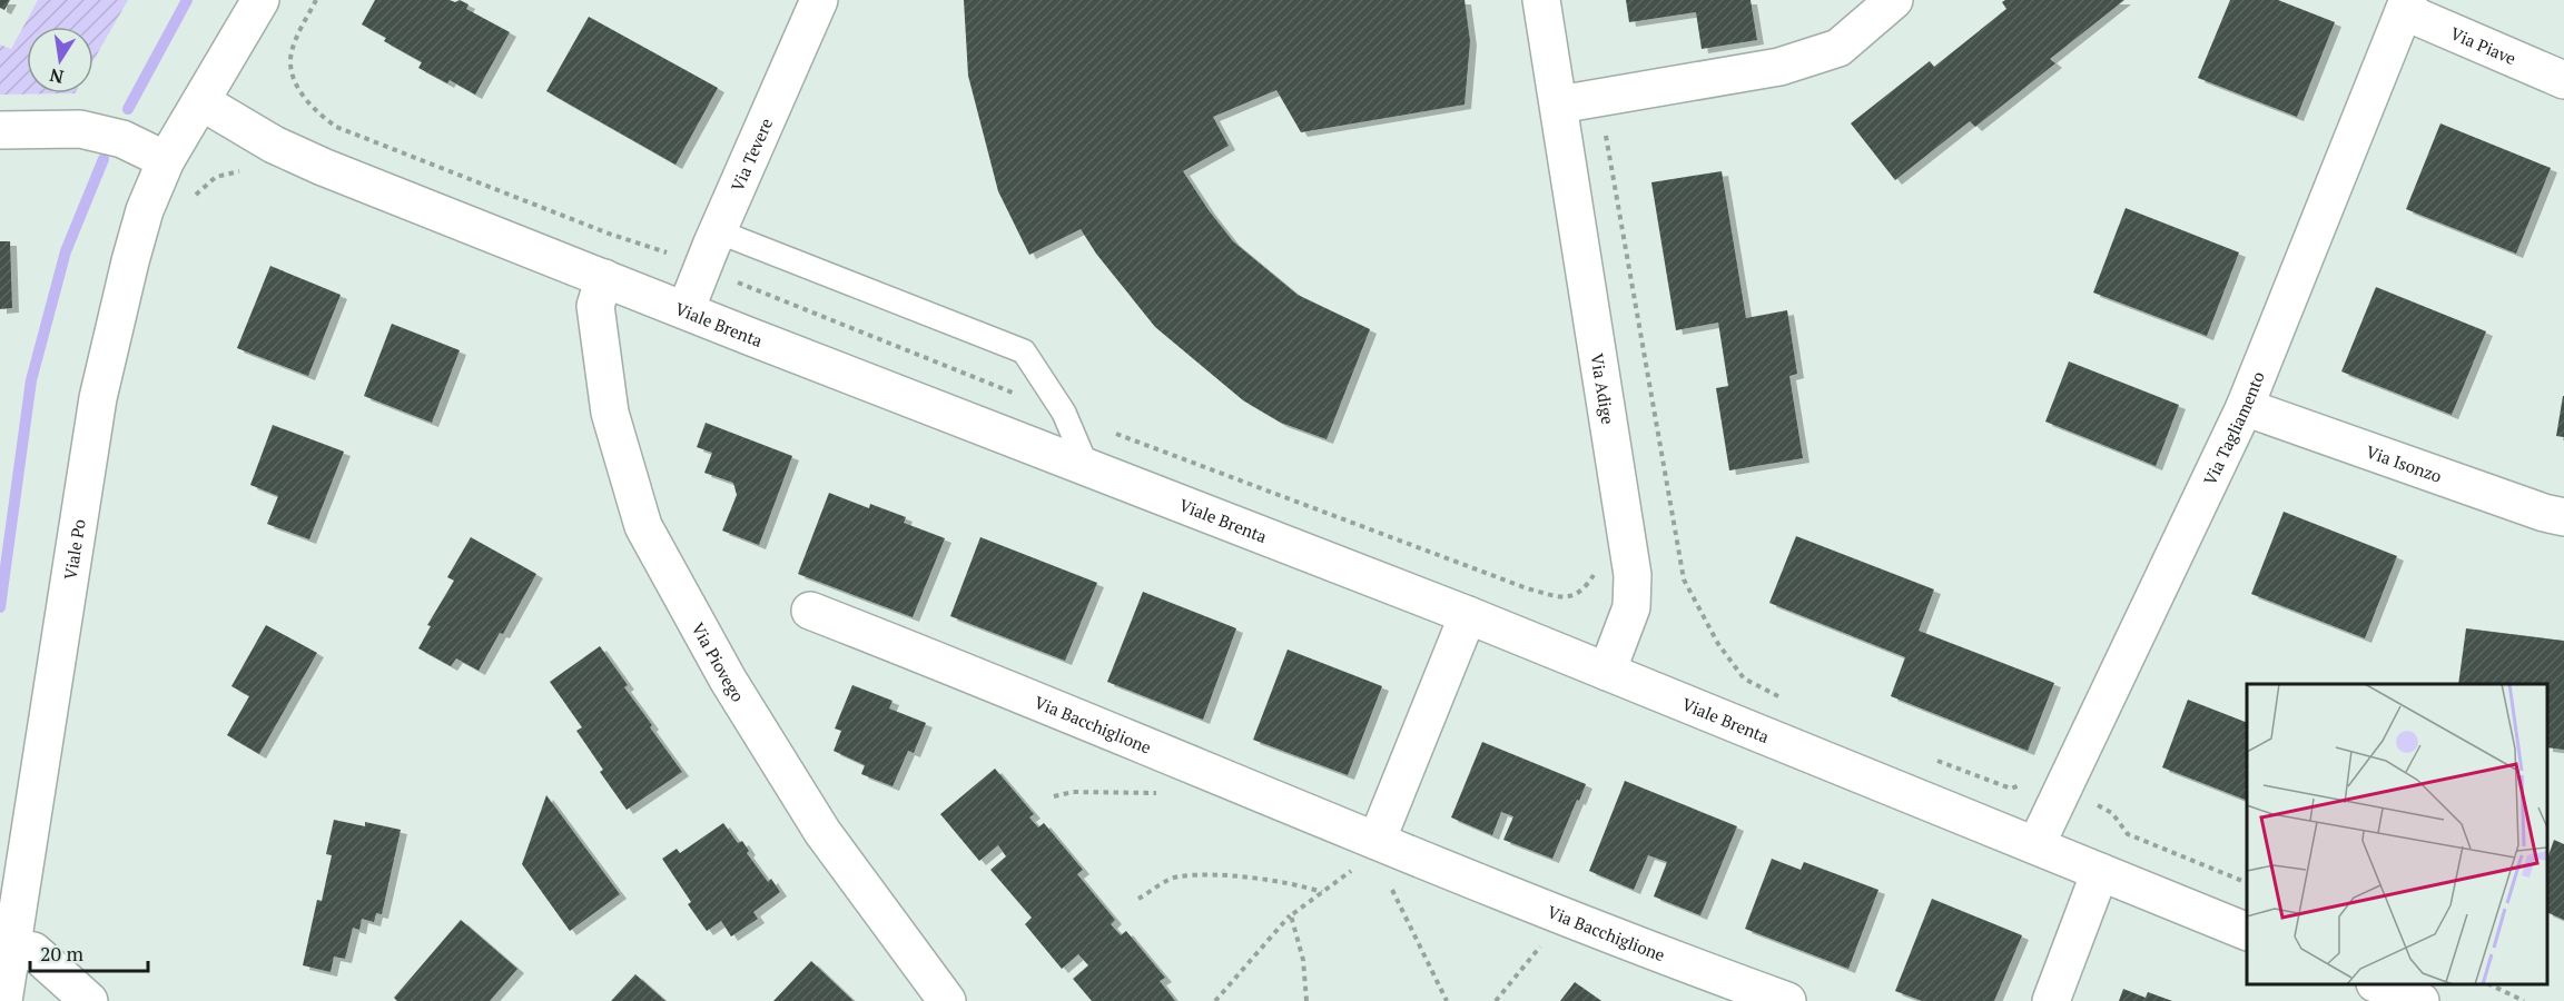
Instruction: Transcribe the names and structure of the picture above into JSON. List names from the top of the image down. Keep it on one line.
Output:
{"streets":{"street":["Via Piave","Via Tevere","Viale Brenta","Via Adige","Via Tagliamento","Via Isonzo","Viale Po","Via Piovego","Via Bacchiglione"]},"crossings":[["Via Piave","Via Tagliamento"],["Via Tevere","Viale Brenta"],["Viale Brenta","Via Adige"],["Viale Brenta","Via Tagliamento"],["Viale Brenta","Viale Po"],["Viale Brenta","Via Piovego"],["Via Tagliamento","Via Isonzo"]],"scale_bar":"20 m","north":"bottom"}
